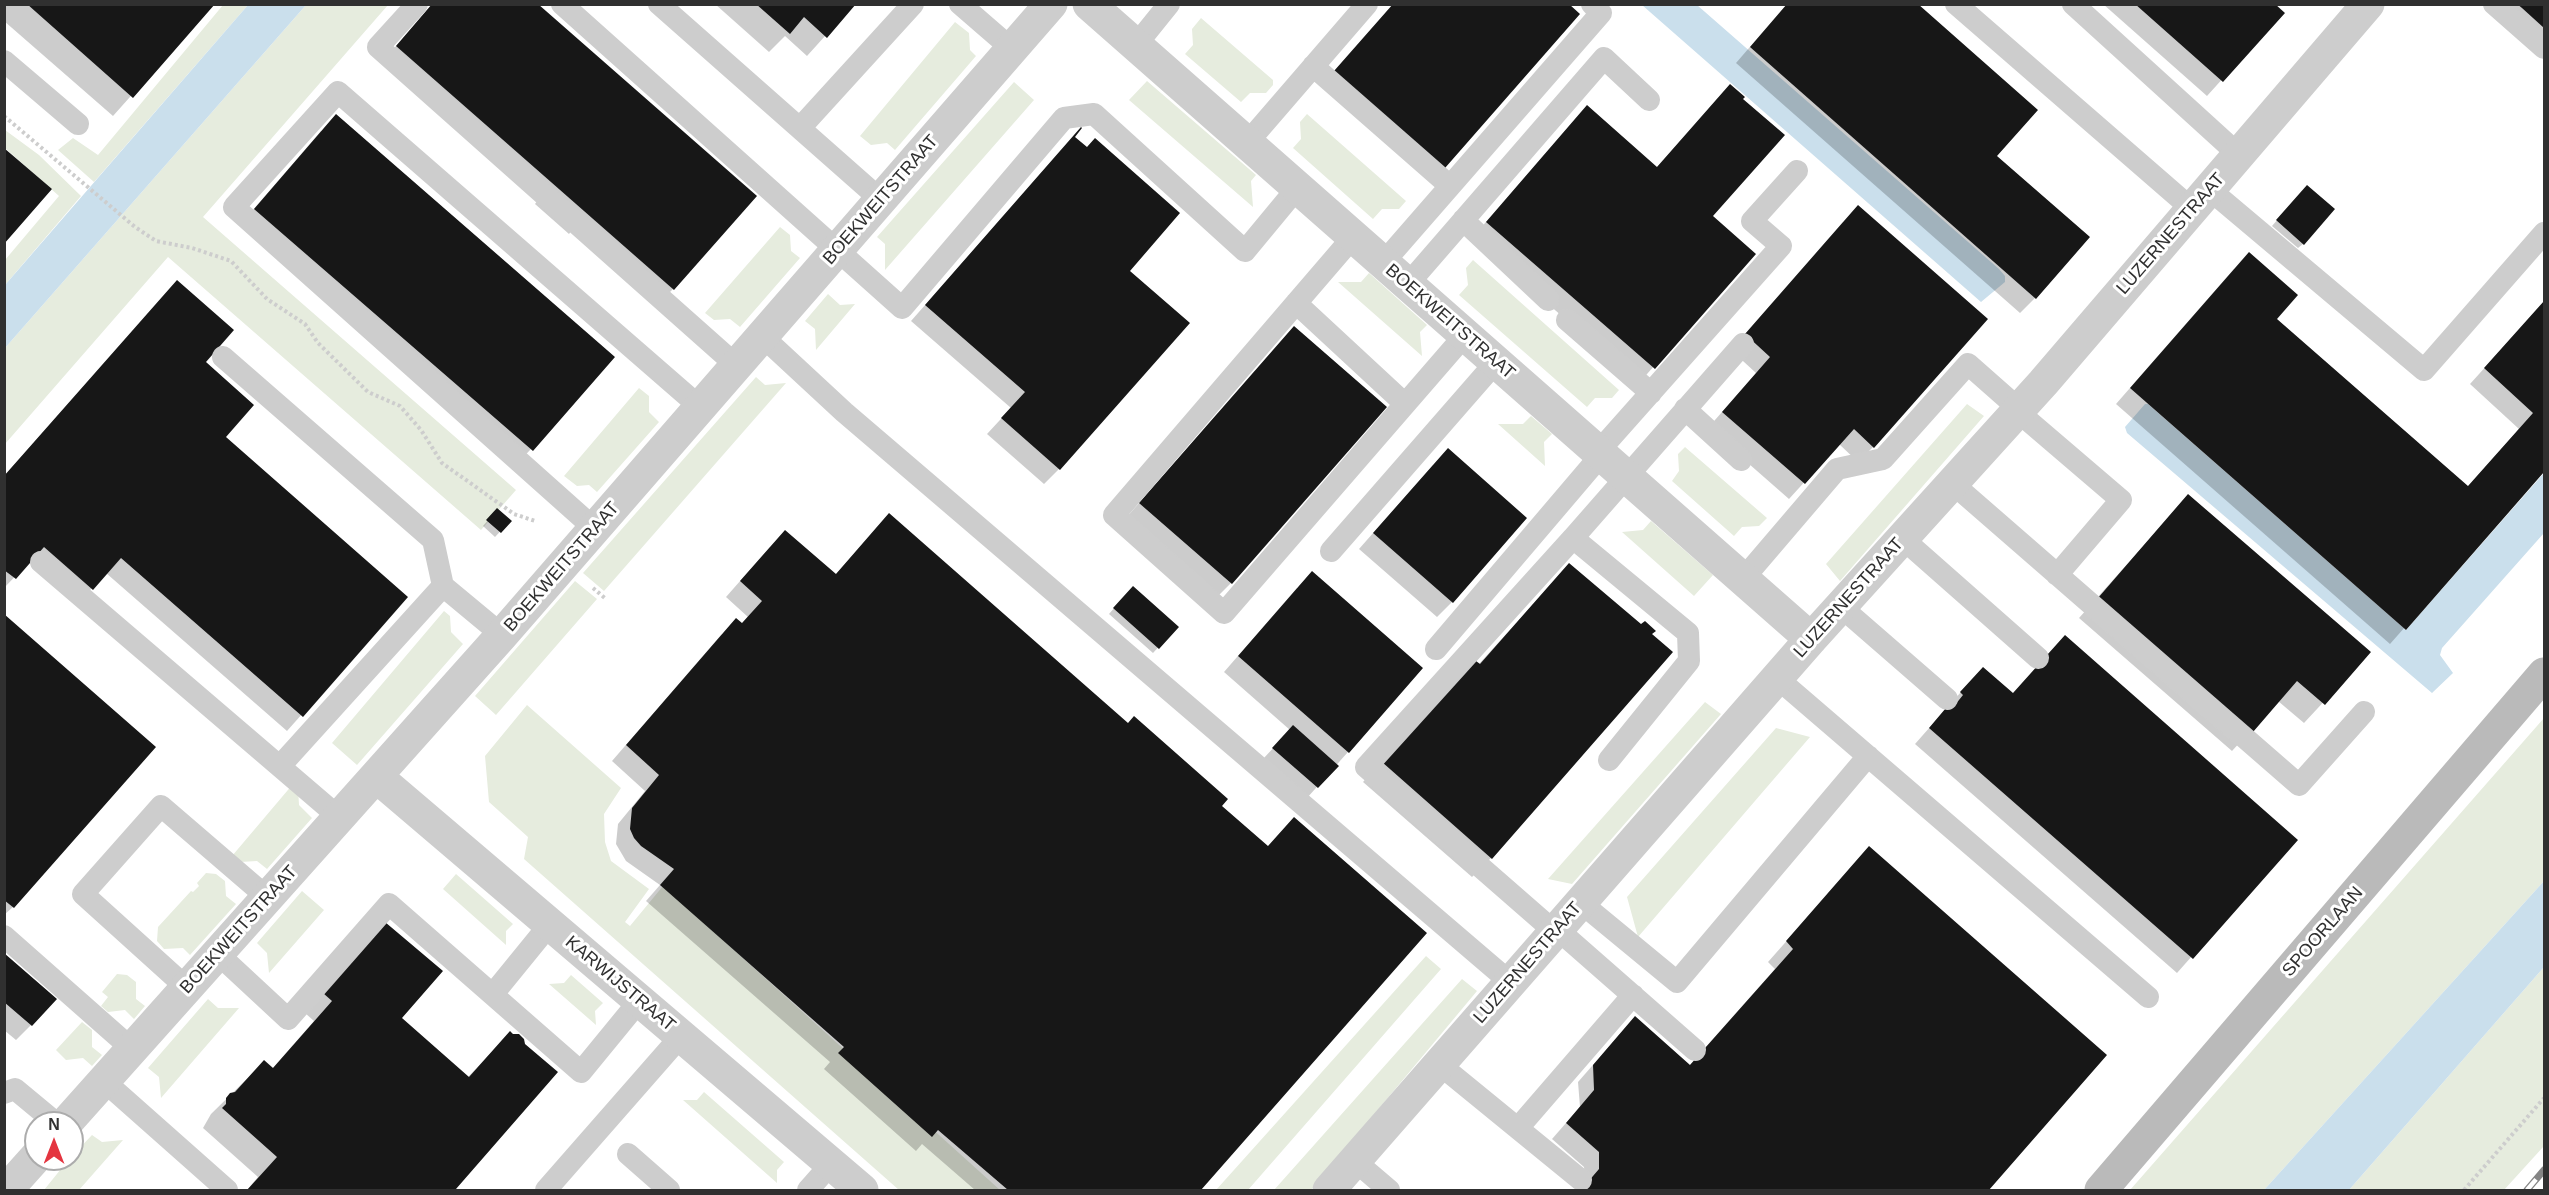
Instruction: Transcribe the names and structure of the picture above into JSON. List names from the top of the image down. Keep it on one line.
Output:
{"streets":{"main road":["SPOORLAAN"],"street":["BOEKWEITSTRAAT","LUZERNESTRAAT","KARWIJSTRAAT"]},"crossings":[["BOEKWEITSTRAAT","LUZERNESTRAAT"],["BOEKWEITSTRAAT","KARWIJSTRAAT"]],"north":"top"}
